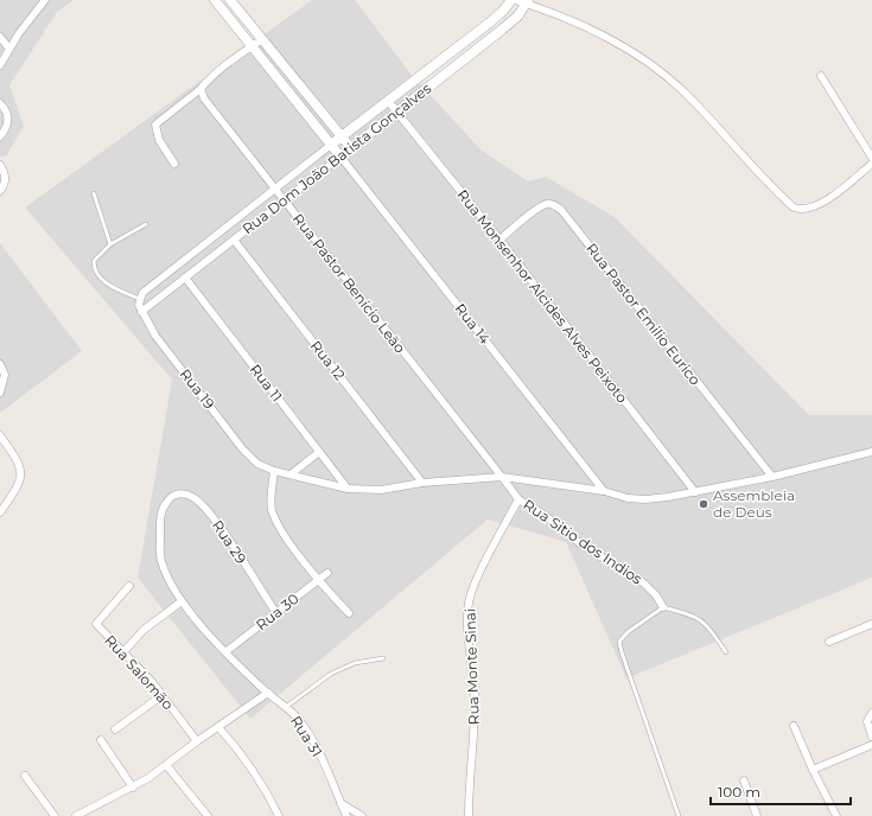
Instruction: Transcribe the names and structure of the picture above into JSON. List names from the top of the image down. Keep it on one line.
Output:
{"streets":{"street":["Rua Dom João Batista Gonçalves","Rua Pastor Benício Leão","Rua Monsenhor Alcides Alves Peixoto","Rua Pastor Emilio Eurico","Rua 14","Rua 12","Rua 11","Rua 19","Rua 29","Rua Sitio dos Indios","Rua 30","Rua Monte Sinai","Rua Salomão","Rua 31"]},"crossings":[["Rua Dom João Batista Gonçalves","Rua Pastor Benício Leão"],["Rua Dom João Batista Gonçalves","Rua Monsenhor Alcides Alves Peixoto"],["Rua Dom João Batista Gonçalves","Rua 14"],["Rua Dom João Batista Gonçalves","Rua 12"],["Rua Dom João Batista Gonçalves","Rua 11"],["Rua Dom João Batista Gonçalves","Rua 19"],["Rua Pastor Benício Leão","Rua Sitio dos Indios"],["Rua Monsenhor Alcides Alves Peixoto","Rua Pastor Emilio Eurico"],["Rua 29","Rua 30"],["Rua 29","Rua 31"],["Rua Sitio dos Indios","Rua Monte Sinai"],["Rua 30","Rua 31"]],"places":["Assembleia de Deus"],"scale_bar":"100 m"}
